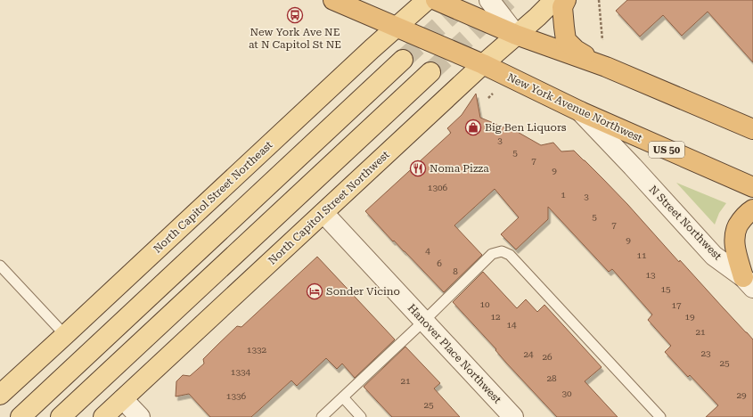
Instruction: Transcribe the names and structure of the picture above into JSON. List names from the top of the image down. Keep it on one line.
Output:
{"streets":{"highway":["New York Avenue Northwest","US 50"],"main road":["North Capitol Street Northeast","North Capitol Street Northwest"],"street":["N Street Northwest","Hanover Place Northwest"]},"crossings":[["New York Avenue Northwest","US 50"],["New York Avenue Northwest","North Capitol Street Northeast"],["New York Avenue Northwest","North Capitol Street Northwest"],["New York Avenue Northwest","N Street Northwest"],["US 50","North Capitol Street Northeast"],["North Capitol Street Northwest","Hanover Place Northwest"]],"places":{"bus stop":["New York Ave NE at N Capitol St NE"],"shop":["Big Ben Liquors"],"restaurant":["Noma Pizza"],"hotel":["Sonder Vicino"]},"house_numbers":["3","5","7","9","1306","1","3","5","7","9","4","11","6","8","13","15","10","17","12","19","14","21","1332","23","24","26","25","1334","28","21","30","29","1336","25"]}
